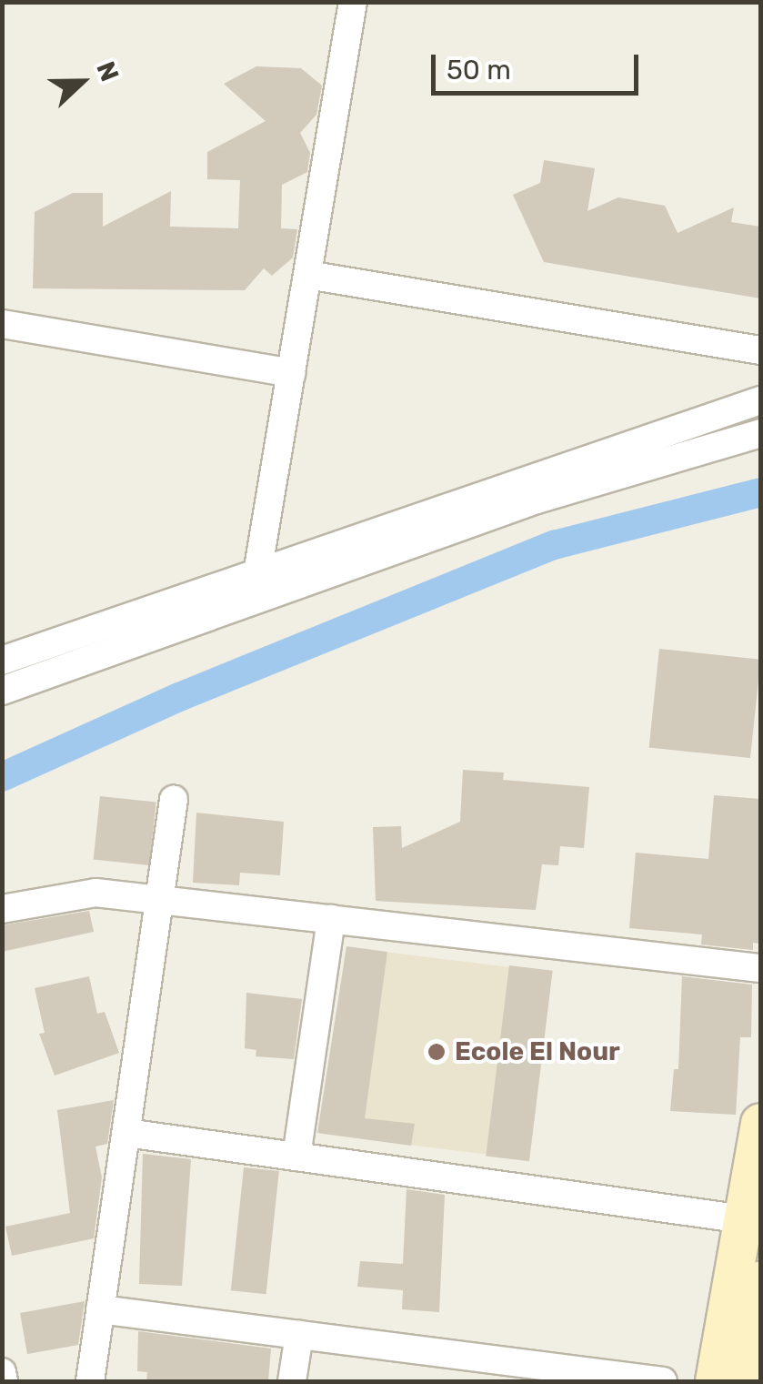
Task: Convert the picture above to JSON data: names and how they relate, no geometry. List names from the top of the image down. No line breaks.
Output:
{"places":["Ecole El Nour"],"scale_bar":"50 m","north":"right"}
